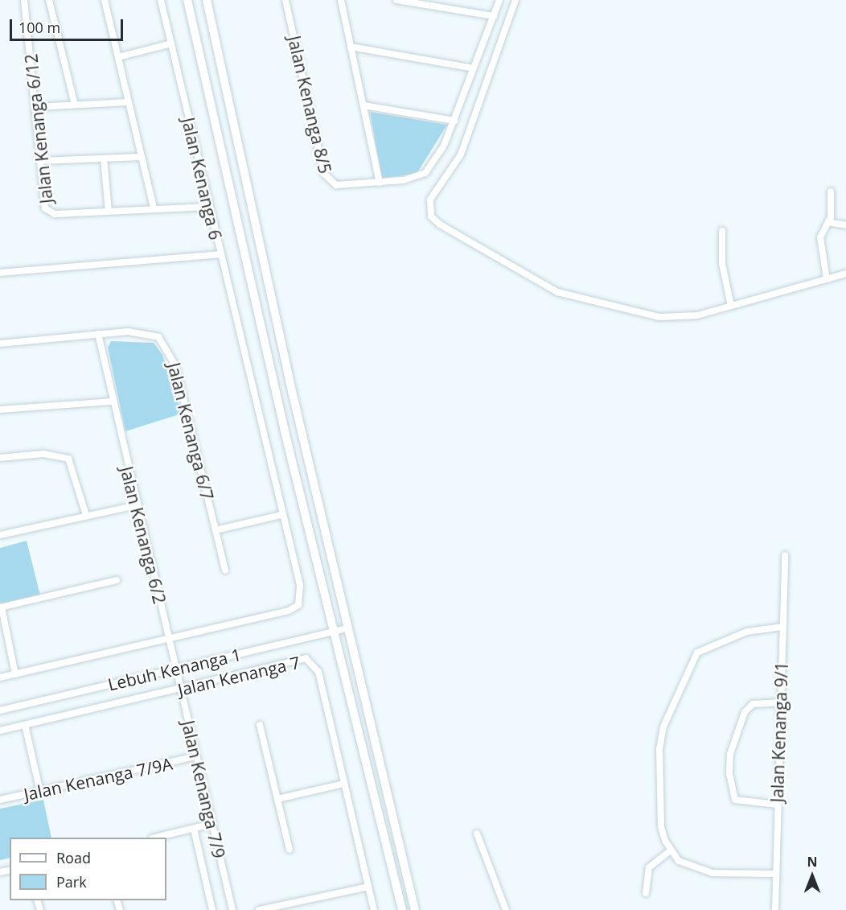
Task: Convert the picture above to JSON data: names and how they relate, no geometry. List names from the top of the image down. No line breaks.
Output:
{"streets":{"street":["Jalan Kenanga 8/5","Jalan Kenanga 6/12","Jalan Kenanga 6","Jalan Kenanga 6/7","Jalan Kenanga 6/2","Lebuh Kenanga 1","Jalan Kenanga 7","Jalan Kenanga 9/1","Jalan Kenanga 7/9A","Jalan Kenanga 7/9"]},"crossings":[["Jalan Kenanga 6/12","Jalan Kenanga 6"],["Jalan Kenanga 6/7","Jalan Kenanga 6/2"],["Jalan Kenanga 6/2","Lebuh Kenanga 1"],["Jalan Kenanga 6/2","Jalan Kenanga 7/9"],["Lebuh Kenanga 1","Jalan Kenanga 7/9"],["Jalan Kenanga 7","Jalan Kenanga 7/9"],["Jalan Kenanga 7/9A","Jalan Kenanga 7/9"]],"legend":["Road","Park"],"scale_bar":"100 m","north":"top"}
